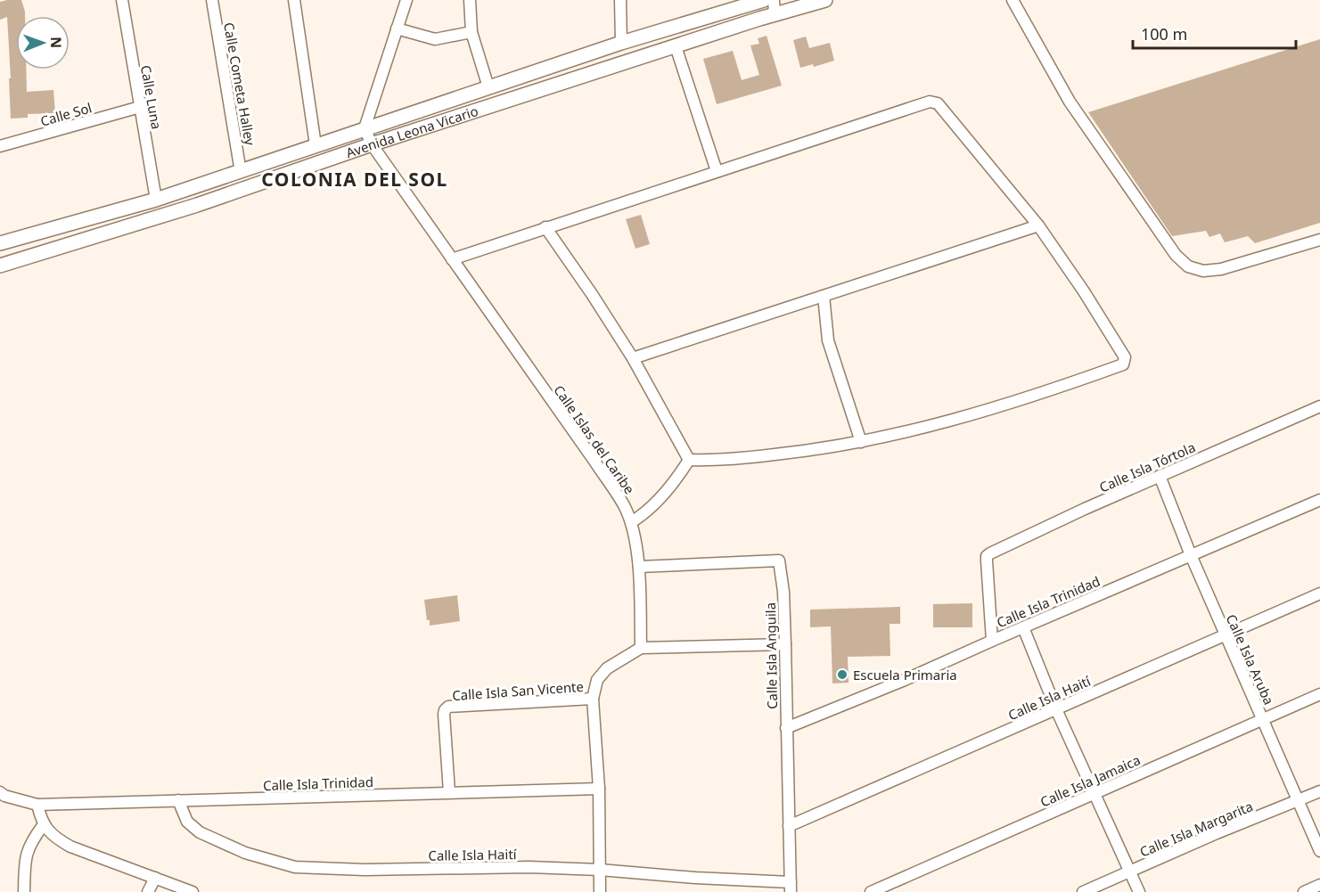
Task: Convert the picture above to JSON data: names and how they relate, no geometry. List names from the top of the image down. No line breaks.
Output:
{"streets":{"street":["Calle Cometa Halley","Calle Luna","Calle Sol","Avenida Leona Vicario","Calle Islas del Caribe","Calle Isla Tórtola","Calle Isla Trinidad","Calle Isla Anguila","Calle Isla Aruba","Calle Isla San Vicente","Calle Isla Haití","Calle Isla Jamaica","Calle Isla Margarita"]},"crossings":[["Calle Cometa Halley","Avenida Leona Vicario"],["Calle Luna","Calle Sol"],["Calle Luna","Avenida Leona Vicario"],["Avenida Leona Vicario","Calle Islas del Caribe"],["Calle Islas del Caribe","Calle Isla Anguila"],["Calle Isla Tórtola","Calle Isla Trinidad"],["Calle Isla Tórtola","Calle Isla Aruba"],["Calle Isla Trinidad","Calle Isla Anguila"],["Calle Isla Trinidad","Calle Isla Aruba"],["Calle Isla Trinidad","Calle Isla San Vicente"],["Calle Isla Trinidad","Calle Isla Haití"],["Calle Isla Anguila","Calle Isla Haití"],["Calle Isla Aruba","Calle Isla Haití"],["Calle Isla Aruba","Calle Isla Jamaica"],["Calle Isla Aruba","Calle Isla Margarita"]],"districts":["COLONIA DEL SOL"],"places":["Escuela Primaria"],"scale_bar":"100 m","north":"right"}
